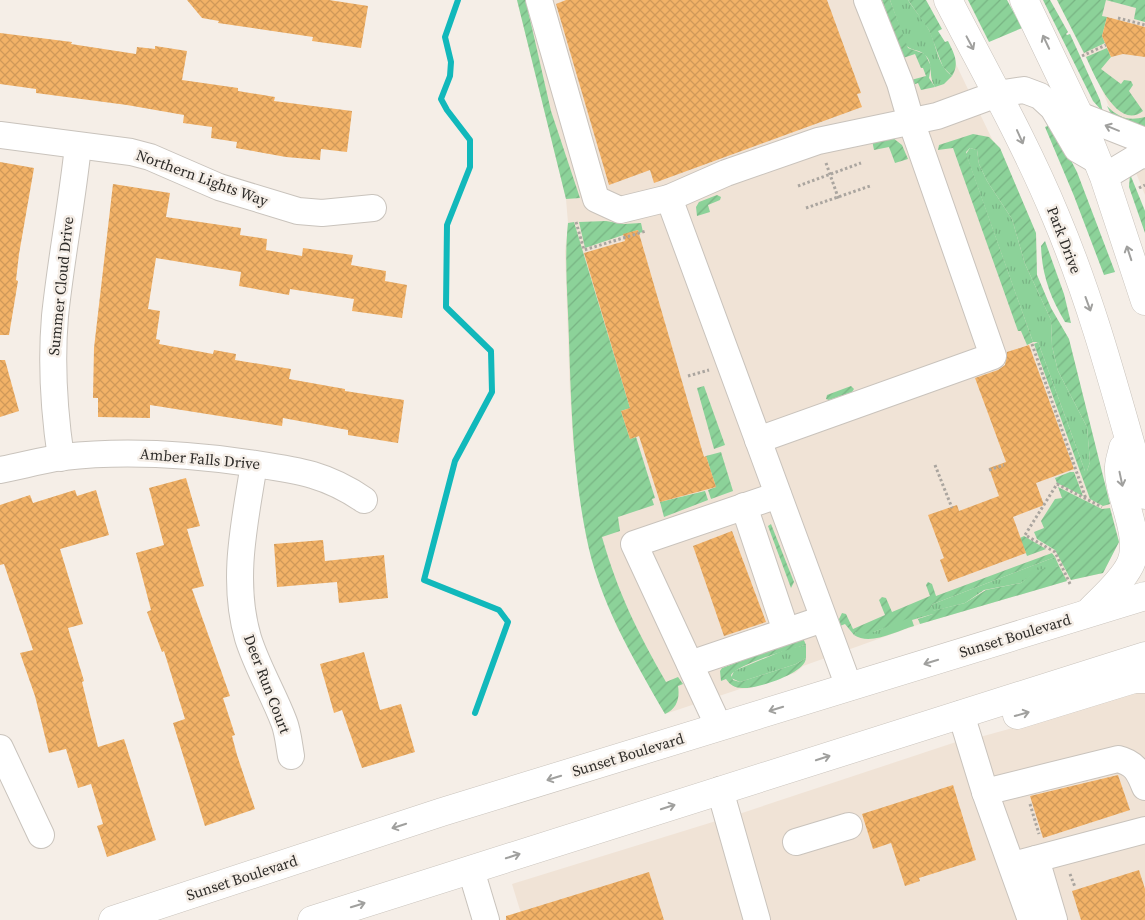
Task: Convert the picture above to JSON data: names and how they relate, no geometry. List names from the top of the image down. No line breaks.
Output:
{"streets":{"main road":["Park Drive","Sunset Boulevard"],"street":["Northern Lights Way","Summer Cloud Drive","Amber Falls Drive","Deer Run Court"]},"crossings":[["Northern Lights Way","Summer Cloud Drive"],["Summer Cloud Drive","Amber Falls Drive"],["Amber Falls Drive","Deer Run Court"]]}
